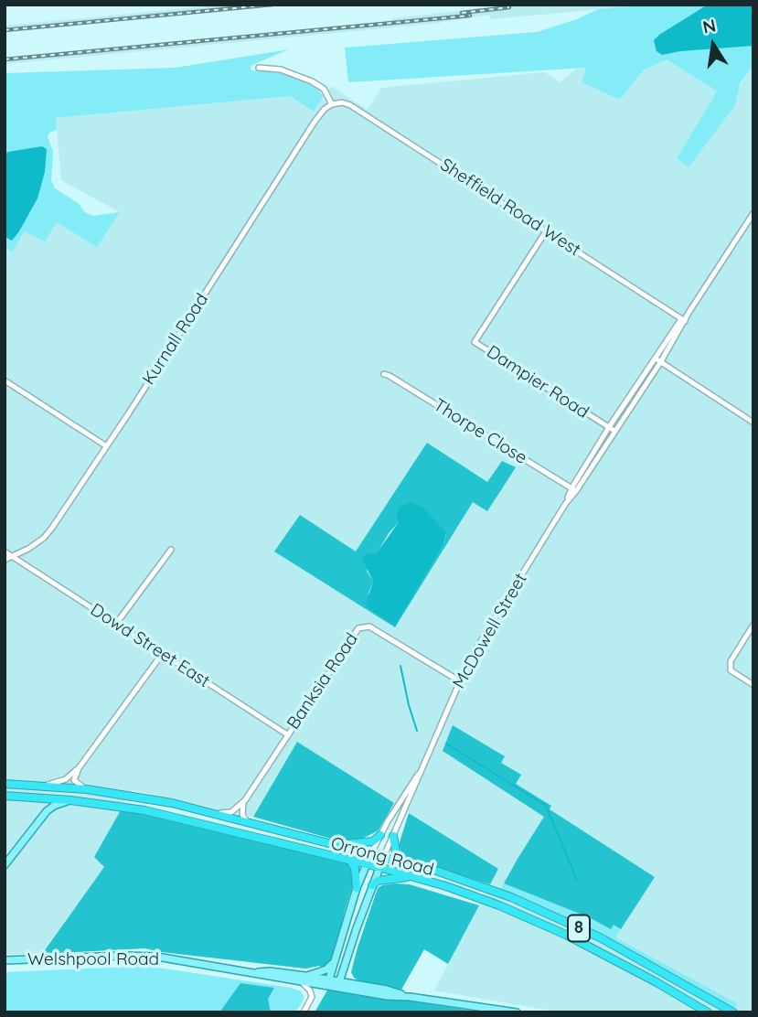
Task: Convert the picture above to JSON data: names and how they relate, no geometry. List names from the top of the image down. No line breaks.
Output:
{"streets":{"highway":["Orrong Road","8"],"main road":["McDowell Street","Welshpool Road"],"street":["Sheffield Road West","Kurnall Road","Dampier Road","Thorpe Close","Dowd Street East","Banksia Road"]},"crossings":[["Sheffield Road West","Kurnall Road"],["Sheffield Road West","Dampier Road"],["Sheffield Road West","McDowell Street"],["Kurnall Road","Dowd Street East"],["Dampier Road","McDowell Street"],["Thorpe Close","McDowell Street"],["McDowell Street","Banksia Road"],["McDowell Street","Orrong Road"],["McDowell Street","Welshpool Road"],["Dowd Street East","Banksia Road"]],"north":"top"}
